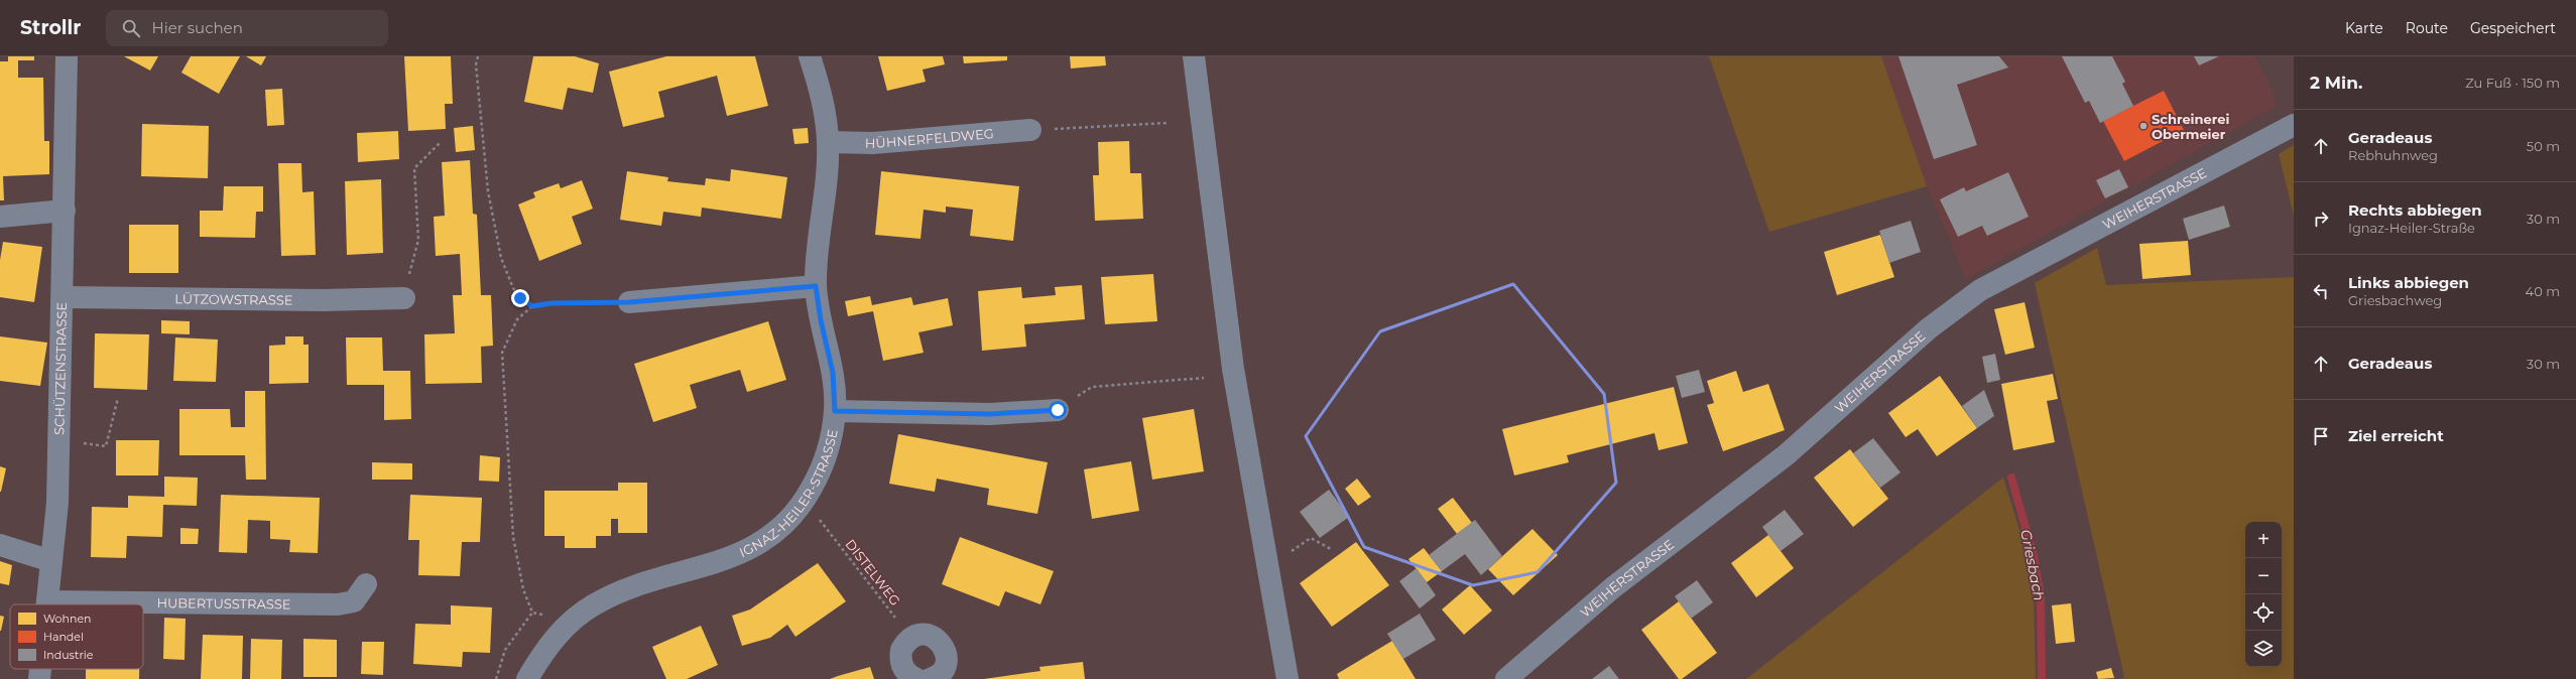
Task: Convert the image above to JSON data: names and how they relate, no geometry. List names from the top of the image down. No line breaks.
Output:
{"streets":{"street":["HÜHNERFELDWEG","WEIHERSTRASSE","LÜTZOWSTRASSE","SCHÜTZENSTRASSE","IGNAZ-HEILER-STRASSE","HUBERTUSSTRASSE"],"path":["DISTELWEG"]},"crossings":[["HÜHNERFELDWEG","IGNAZ-HEILER-STRASSE"],["LÜTZOWSTRASSE","SCHÜTZENSTRASSE"],["SCHÜTZENSTRASSE","HUBERTUSSTRASSE"]],"water":["Griesbach"],"places":["Schreinerei Obermeier"],"legend":["Wohnen","Handel","Industrie"],"page":{"header":"Strollr","search":"Hier suchen","nav":["Karte","Route","Gespeichert"],"heading":["2 Min.","Zu Fuß · 150 m"],"list":[["Geradeaus","Rebhuhnweg","50 m"],["Rechts abbiegen","Ignaz-Heiler-Straße","30 m"],["Links abbiegen","Griesbachweg","40 m"],["Geradeaus","30 m"],"Ziel erreicht"],"map_buttons":["+","−"]}}
